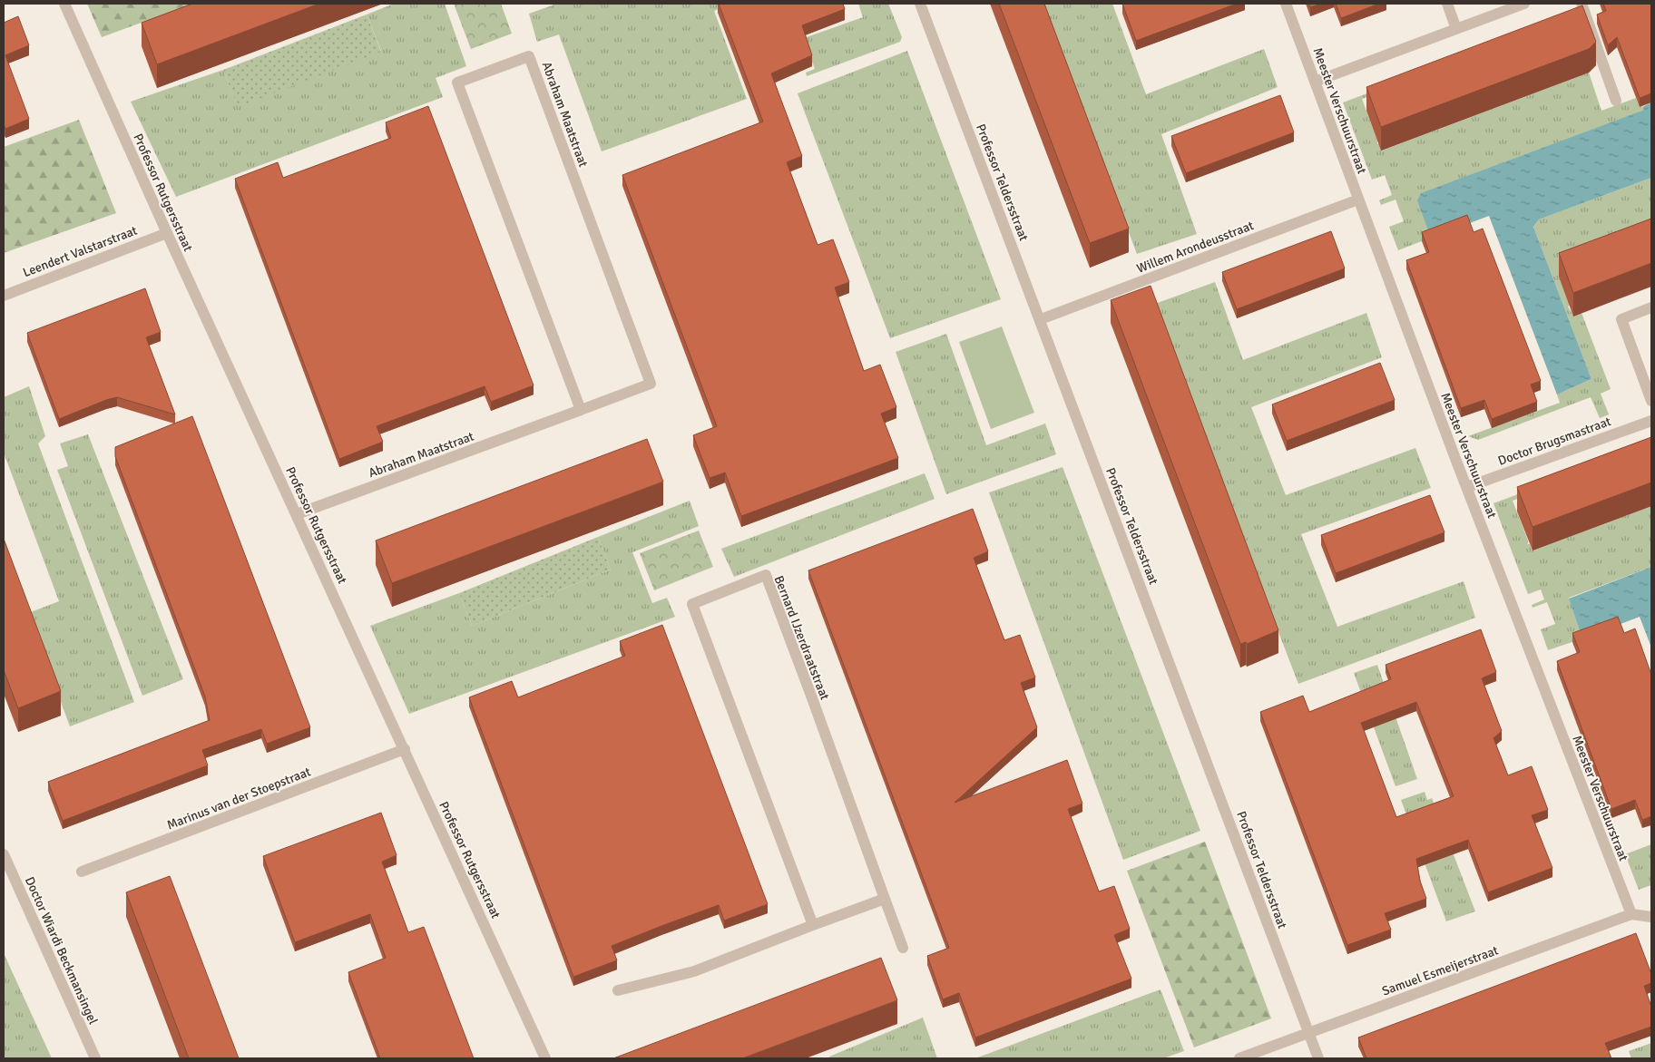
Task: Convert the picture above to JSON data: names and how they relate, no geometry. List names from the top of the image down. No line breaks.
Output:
{"streets":{"street":["Meester Verschuurstraat","Abraham Maatstraat","Professor Teldersstraat","Professor Rutgersstraat","Willem Arondeusstraat","Leendert Valstarstraat","Doctor Brugsmastraat","Bernard IJzerdraatstraat","Marinus van der Stoepstraat","Doctor Wiardi Beckmansingel","Samuel Esmeijerstraat"]},"crossings":[["Meester Verschuurstraat","Willem Arondeusstraat"],["Meester Verschuurstraat","Doctor Brugsmastraat"],["Meester Verschuurstraat","Samuel Esmeijerstraat"],["Abraham Maatstraat","Professor Rutgersstraat"],["Professor Teldersstraat","Willem Arondeusstraat"],["Professor Teldersstraat","Samuel Esmeijerstraat"],["Professor Rutgersstraat","Leendert Valstarstraat"],["Professor Rutgersstraat","Marinus van der Stoepstraat"]]}
